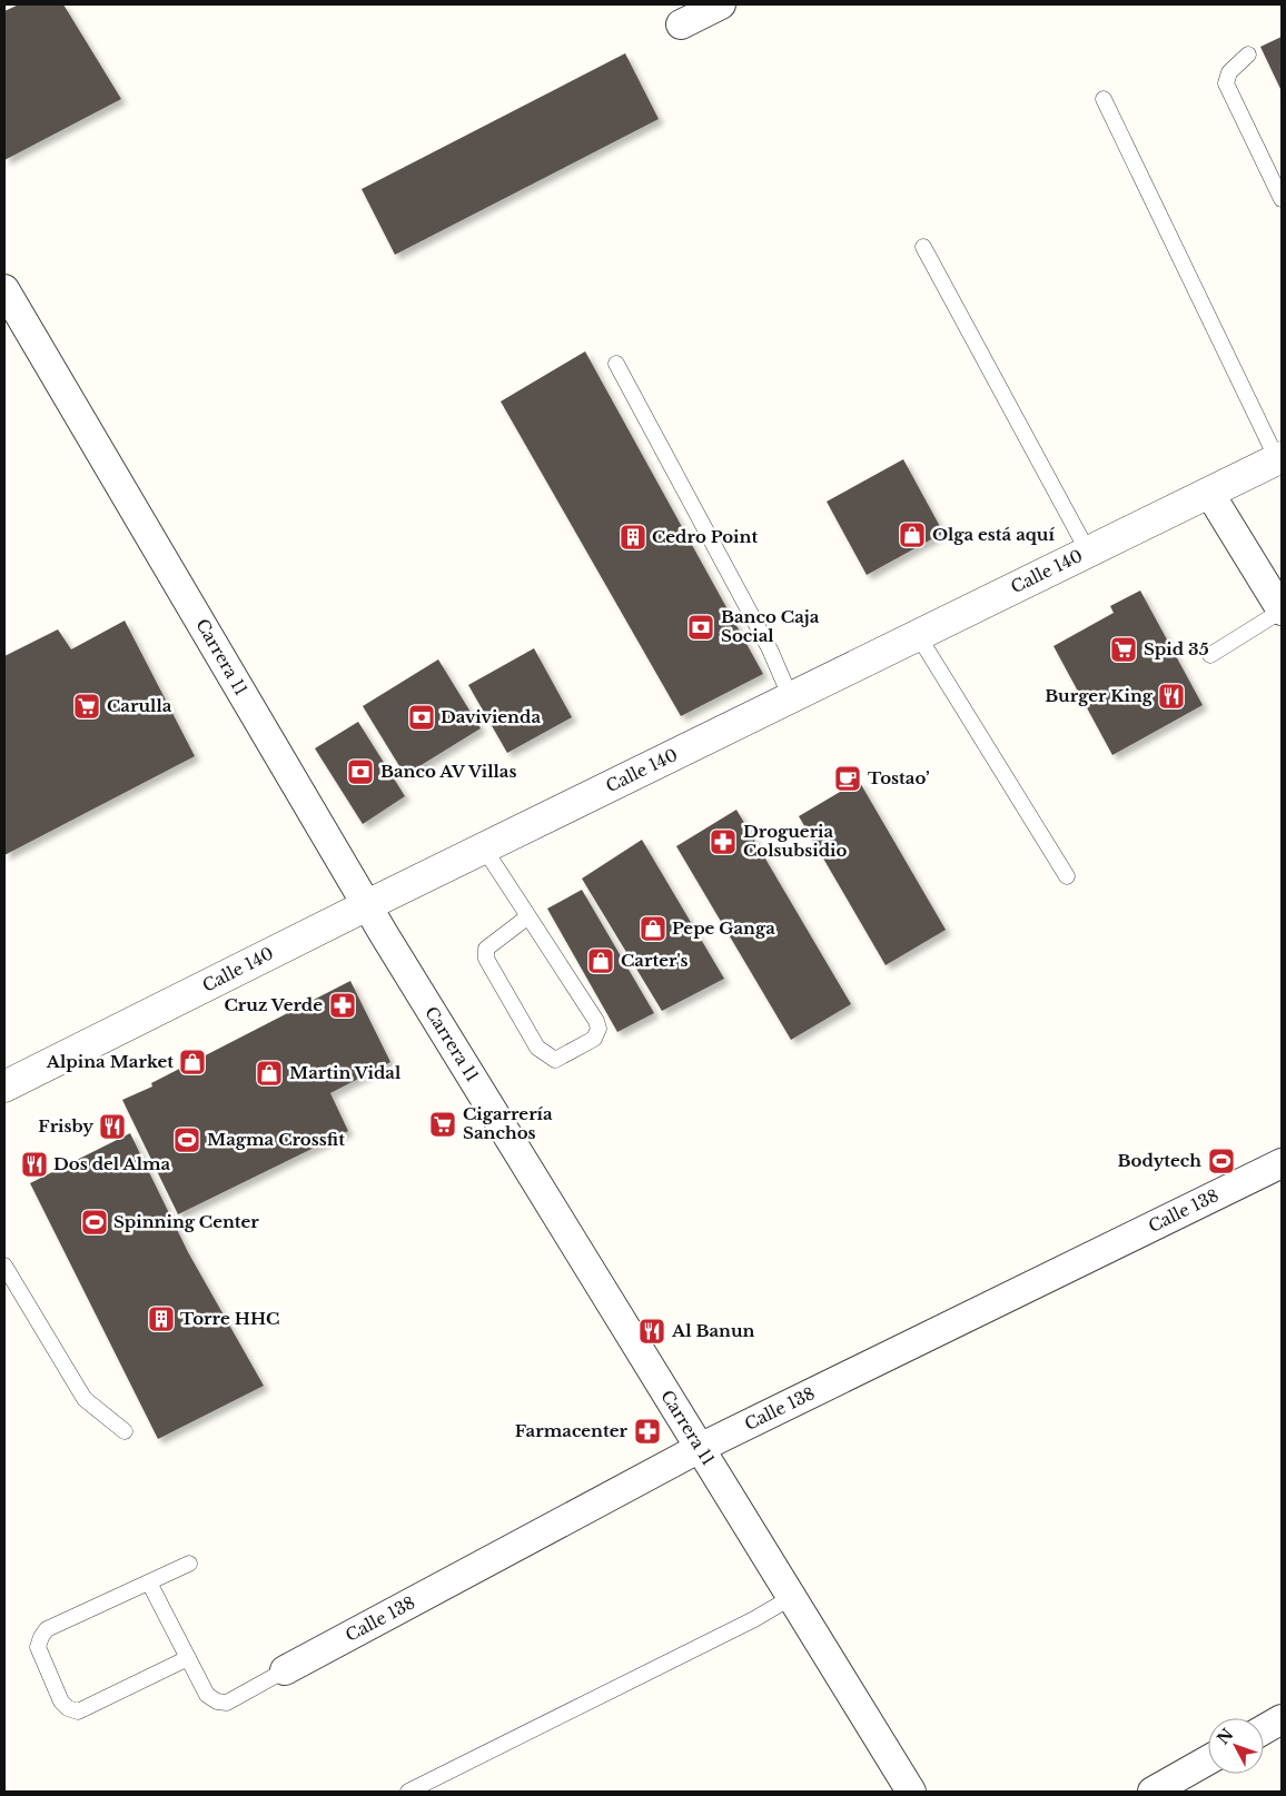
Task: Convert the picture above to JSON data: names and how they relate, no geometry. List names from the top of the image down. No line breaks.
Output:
{"streets":{"street":["Calle 140","Carrera 11","Calle 138"]},"crossings":[["Calle 140","Carrera 11"],["Carrera 11","Calle 138"]],"places":{"shop":["Olga está aquí","Pepe Ganga","Carter's","Alpina Market","Martin Vidal"],"building":["Cedro Point","Torre HHC"],"bank":["Banco Caja Social","Davivienda","Banco AV Villas"],"supermarket":["Spid 35","Carulla","Cigarrería Sanchos"],"restaurant":["Burger King","Frisby","Dos del Alma","Al Banun"],"cafe":["Tostao’"],"pharmacy":["Drogueria Colsubsidio","Cruz Verde","Farmacenter"],"sports":["Magma Crossfit","Bodytech","Spinning Center"]},"north":"top left"}
